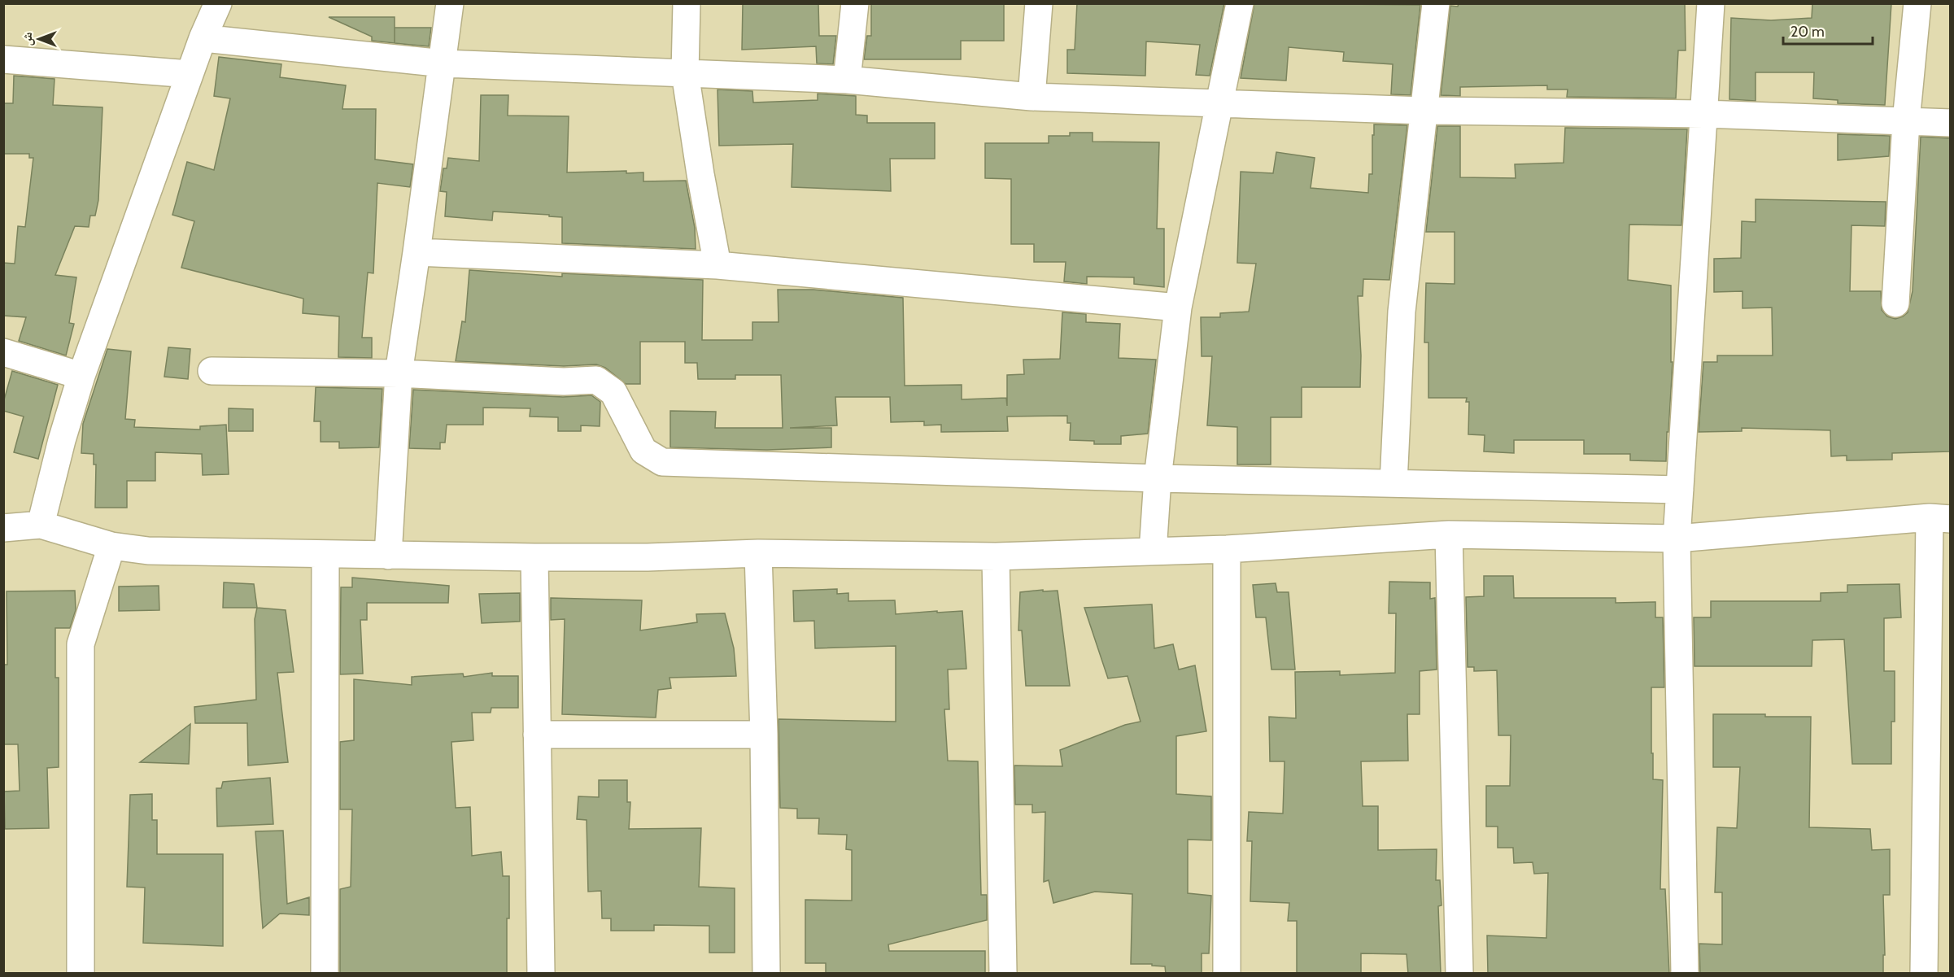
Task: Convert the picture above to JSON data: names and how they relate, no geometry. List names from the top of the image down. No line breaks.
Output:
{"scale_bar":"20 m","north":"left"}
